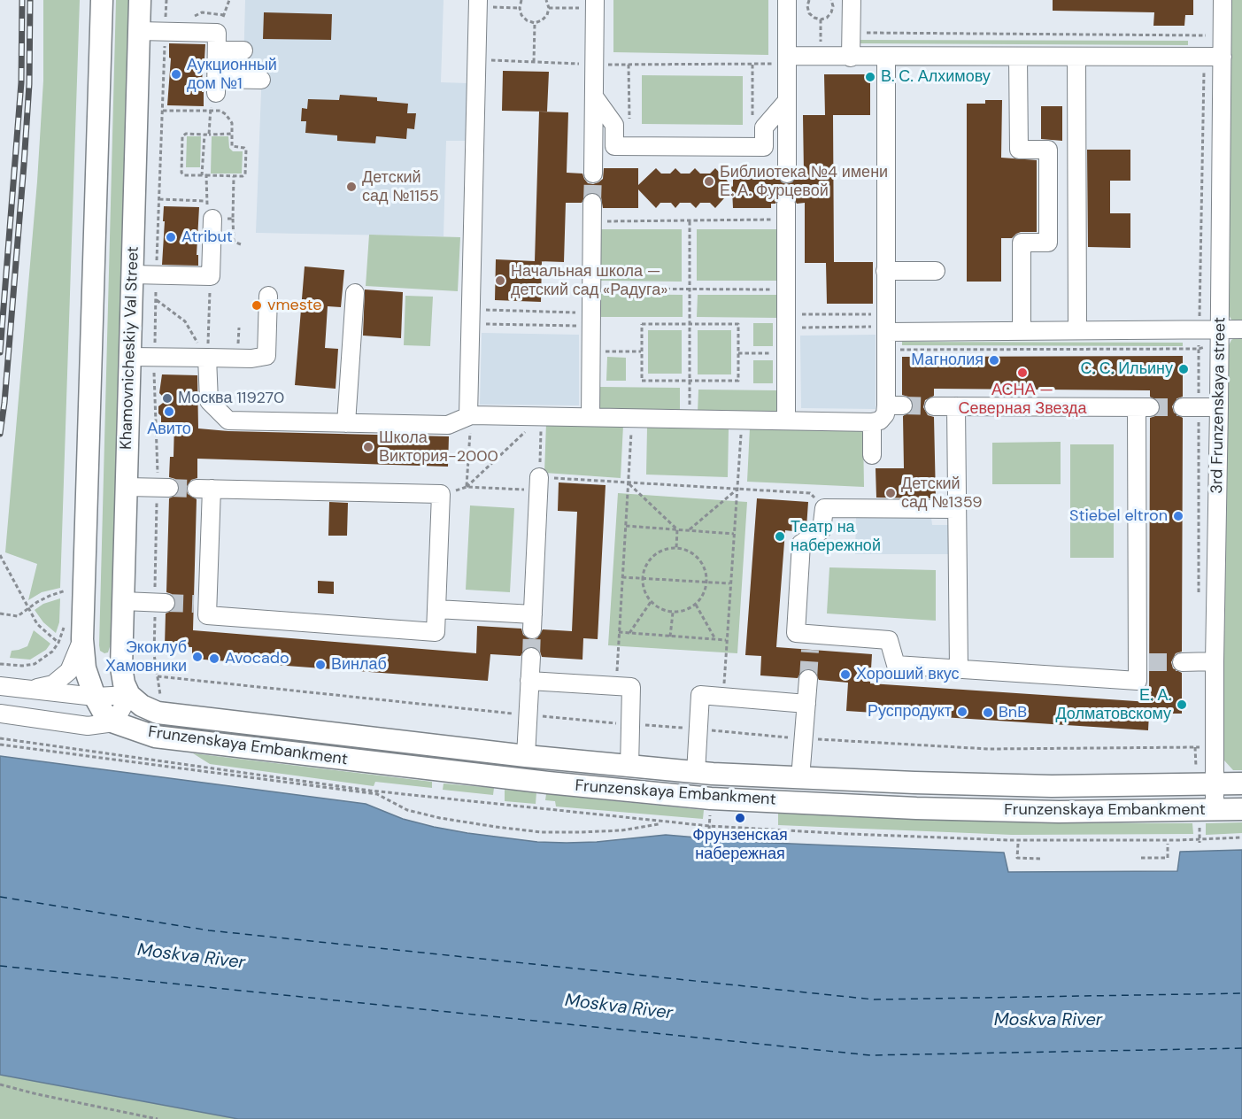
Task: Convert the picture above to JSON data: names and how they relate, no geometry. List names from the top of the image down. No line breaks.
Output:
{"streets":{"main road":["Khamovnicheskiy Val Street","Frunzenskaya Embankment"],"street":["3rd Frunzenskaya street"]},"crossings":[["Khamovnicheskiy Val Street","Frunzenskaya Embankment"],["3rd Frunzenskaya street","Frunzenskaya Embankment"]],"water":["Moskva River"],"places":["Аукционный дом №1","В. С. Алхимову","Библиотека №4 имени Е. А. Фурцевой","Детский сад №1155","Atribut","Начальная школа — детский сад «Радуга»","vmeste","Магнолия","С. С. Ильину","АСНА — Северная Звезда","Москва 119270","Авито","Школа Виктория-2000","Детский сад №1359","Stiebel eltron","Театр на набережной","Экоклуб Хамовники","Avocado","Винлаб","Хороший вкус","Е. А. Долматовскому","Руспродукт","BnB","Фрунзенская набережная"]}
